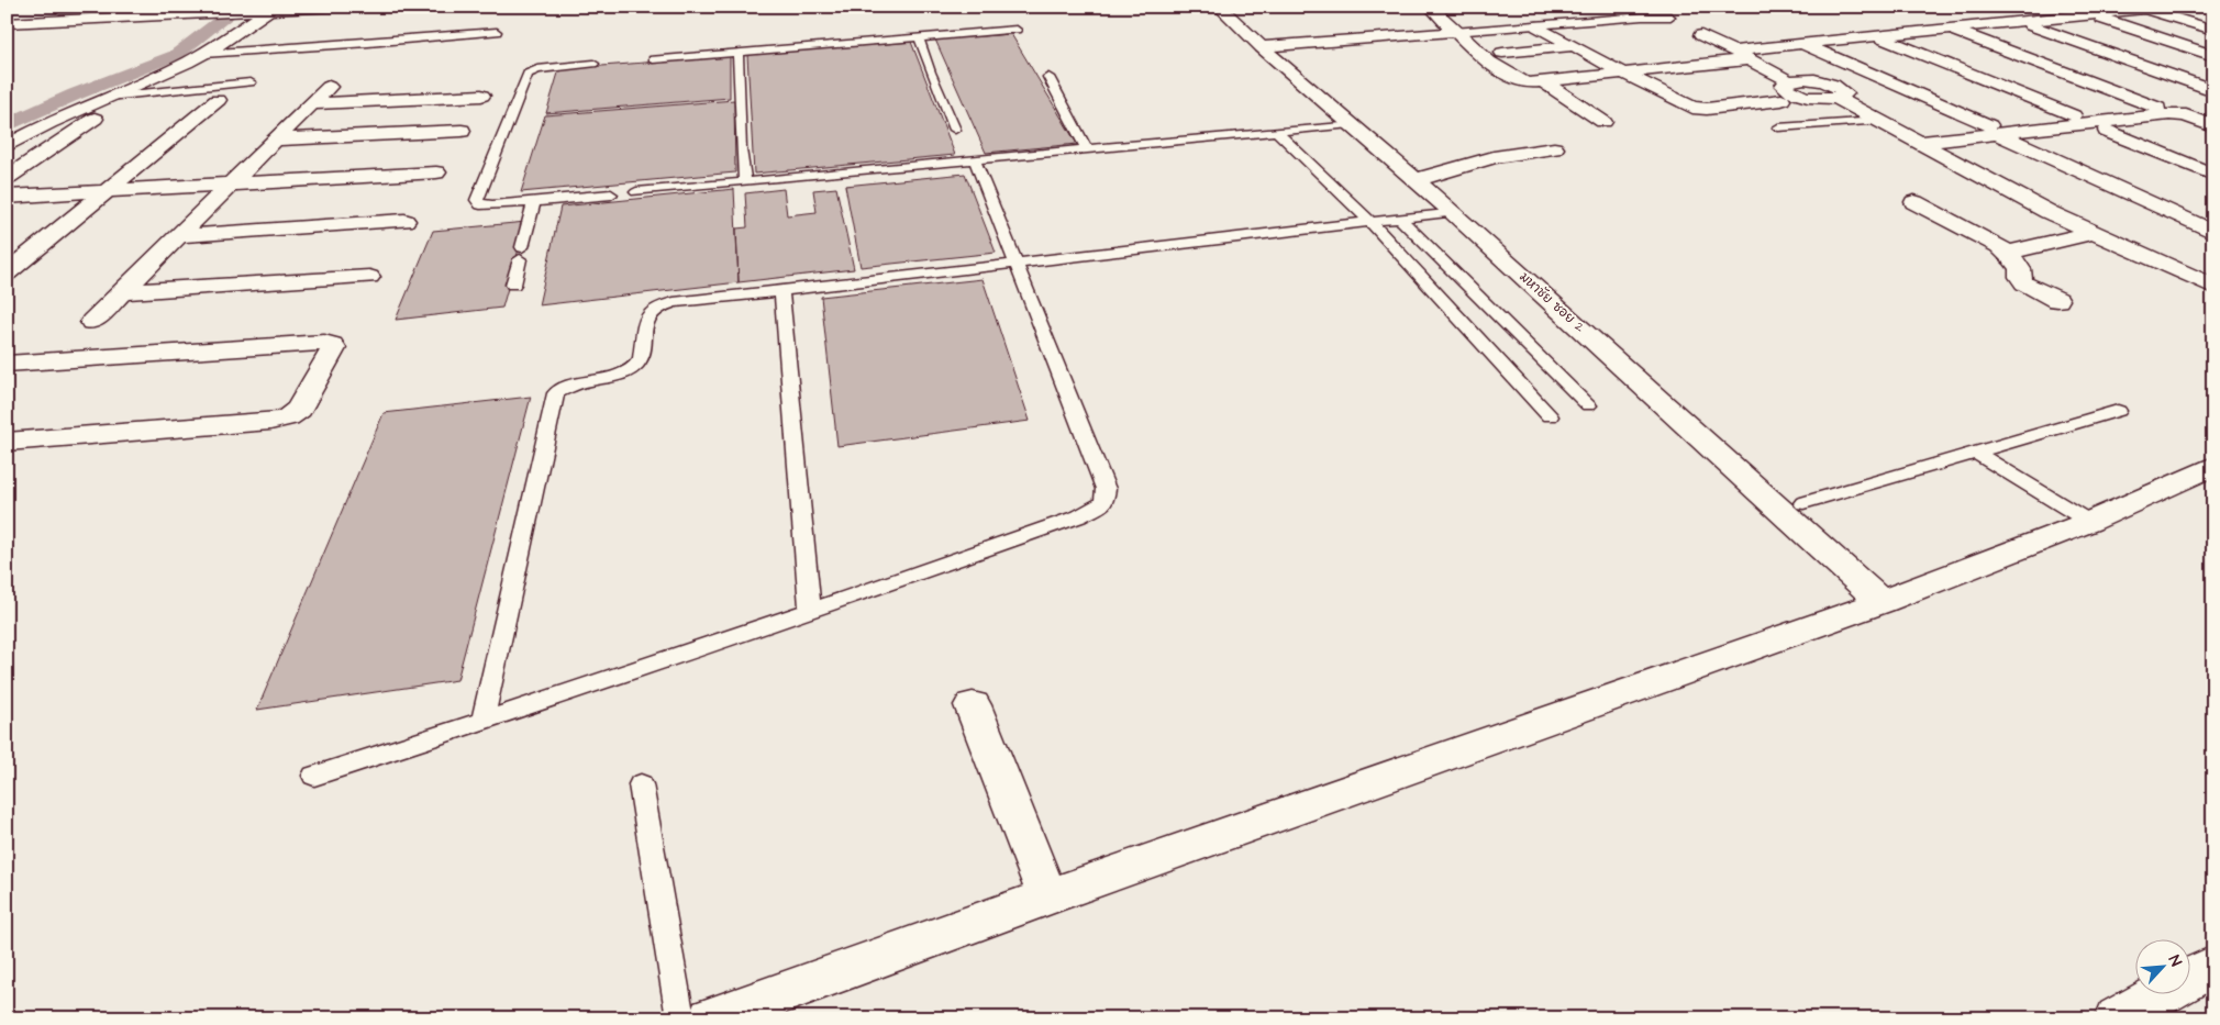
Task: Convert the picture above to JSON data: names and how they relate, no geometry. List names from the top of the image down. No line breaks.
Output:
{"streets":{"street":["มหาชัย ซอย 2"]},"north":"top right"}
